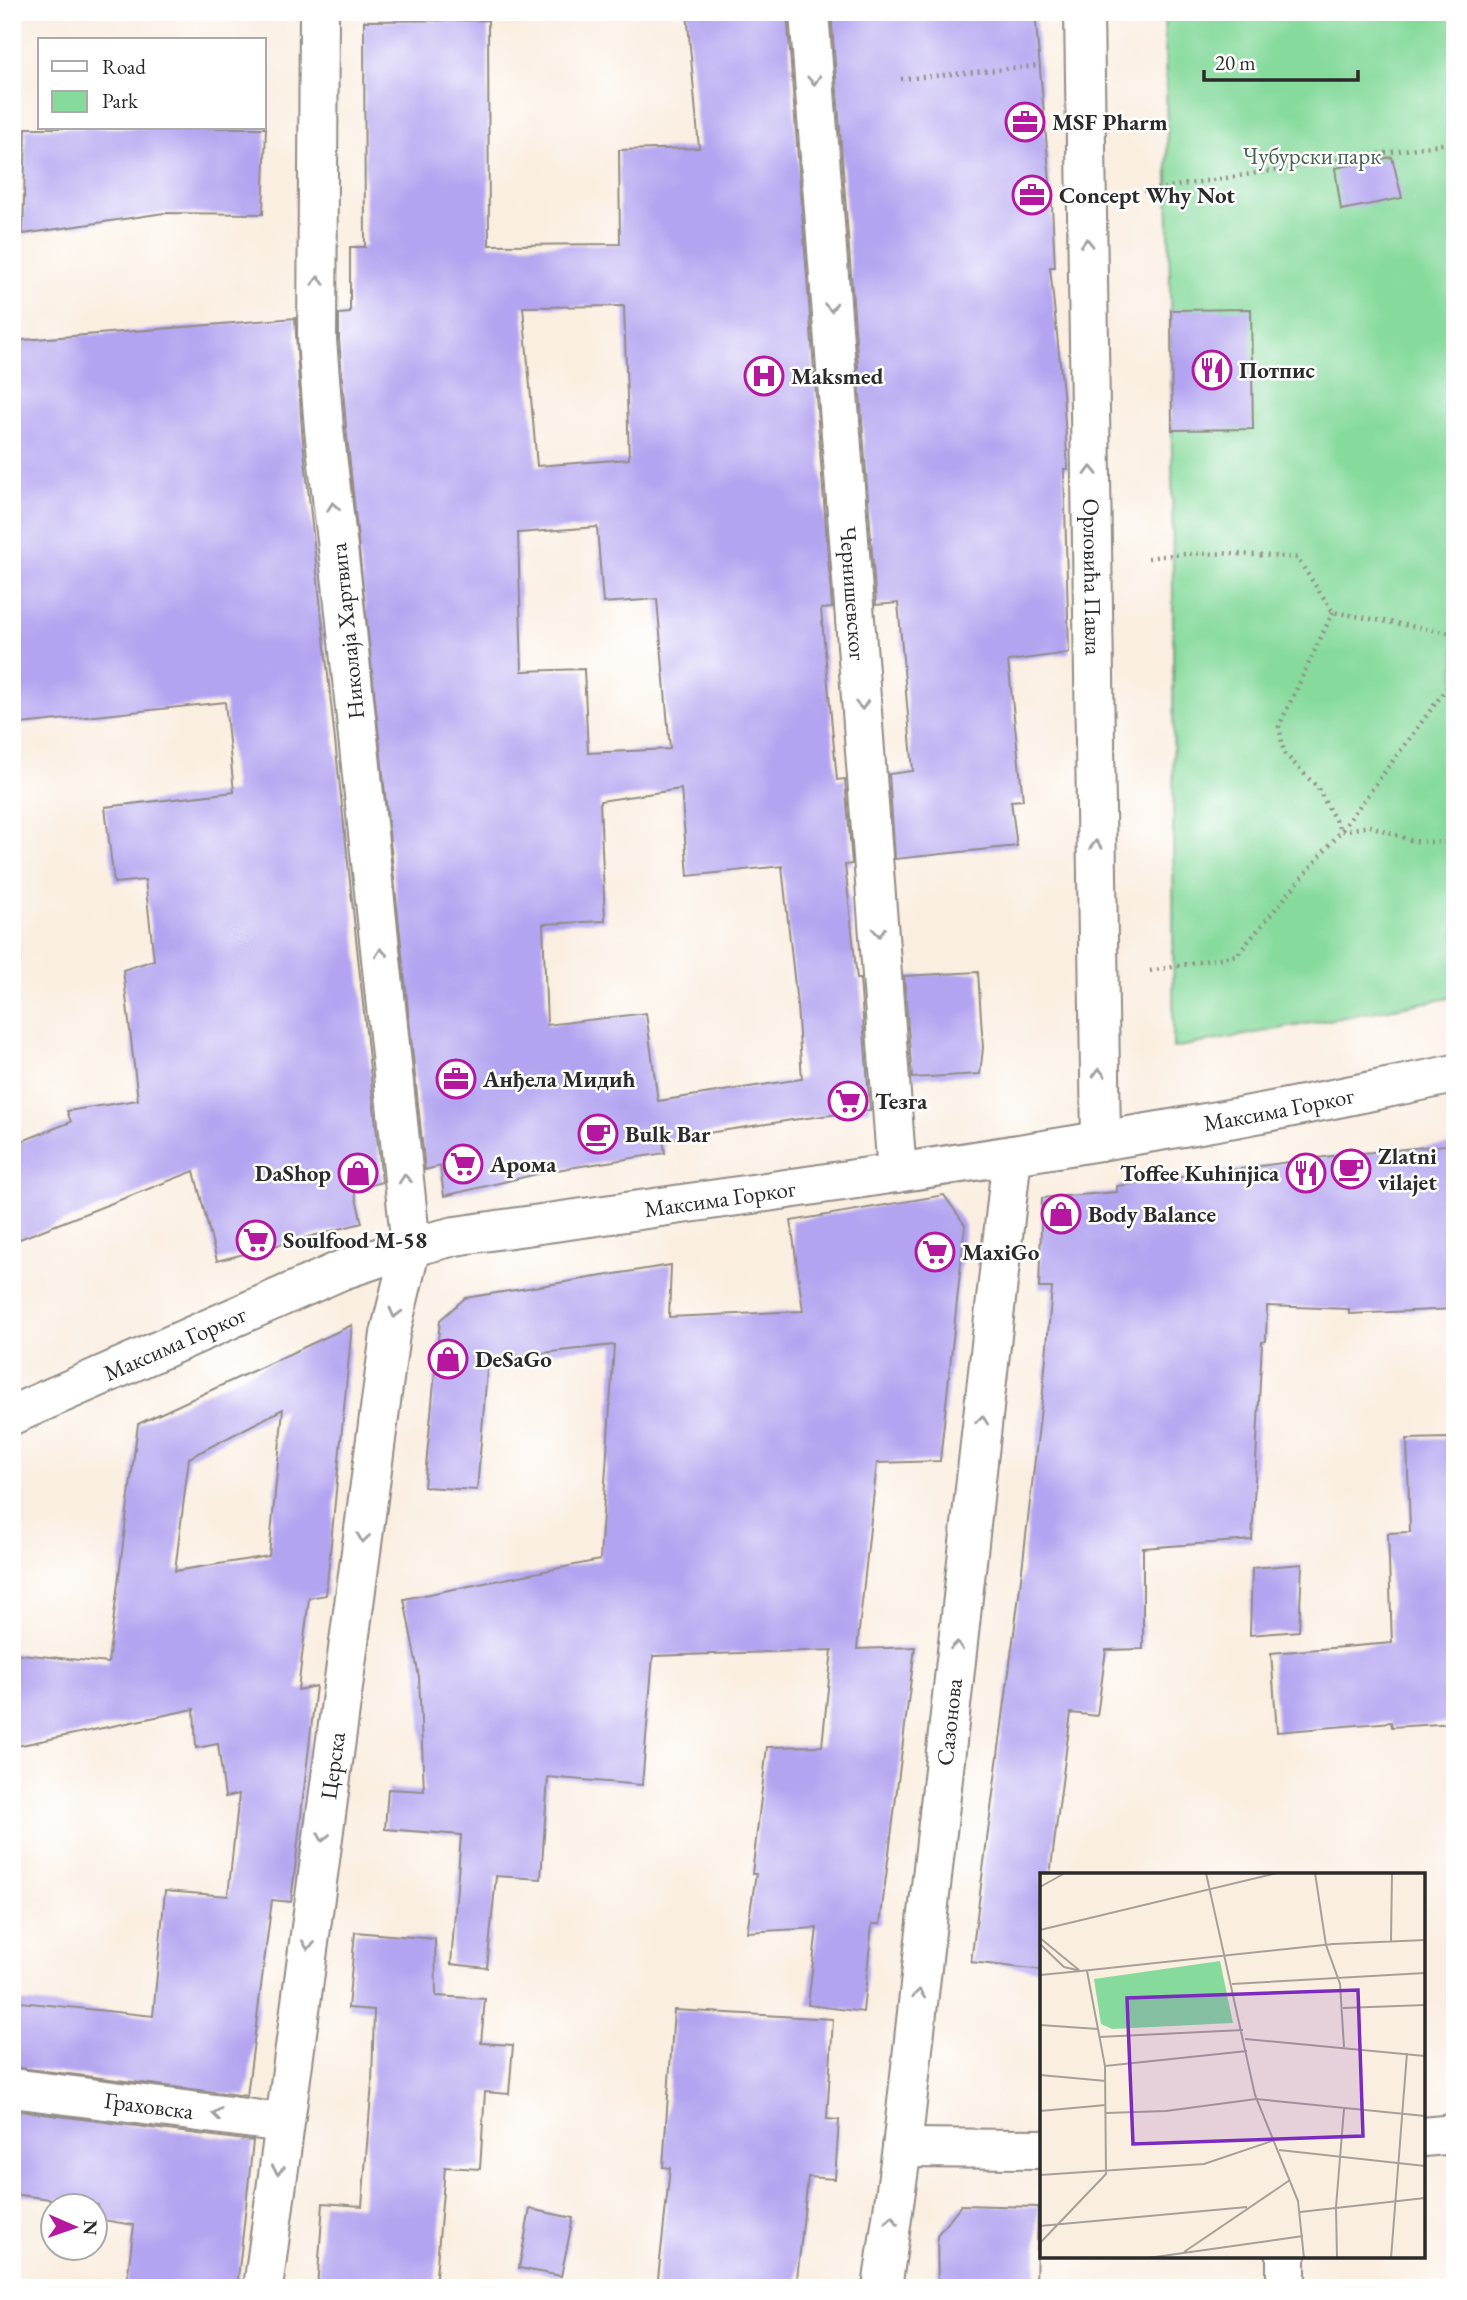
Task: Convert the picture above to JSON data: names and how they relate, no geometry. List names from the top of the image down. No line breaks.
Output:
{"streets":{"street":["Орловића Павла","Чернишевског","Николаја Хартвига","Максима Горког","Сазонова","Церска","Граховска"]},"crossings":[["Орловића Павла","Максима Горког"],["Чернишевског","Максима Горког"],["Николаја Хартвига","Максима Горког"],["Николаја Хартвига","Церска"],["Максима Горког","Сазонова"],["Максима Горког","Церска"],["Церска","Граховска"]],"one_way":["Орловића Павла","Чернишевског","Николаја Хартвига","Сазонова","Церска","Граховска"],"parks":["Чубурски парк"],"places":{"office":["MSF Pharm","Concept Why Not","Анђела Мидић"],"restaurant":["Потпис","Toffee Kuhinjica"],"hospital":["Maksmed"],"supermarket":["Тезга","Арома","Soulfood M-58","MaxiGo"],"cafe":["Bulk Bar","Zlatni vilajet"],"shop":["DaShop","Body Balance","DeSaGo"]},"legend":["Road","Park"],"scale_bar":"20 m","north":"right"}
